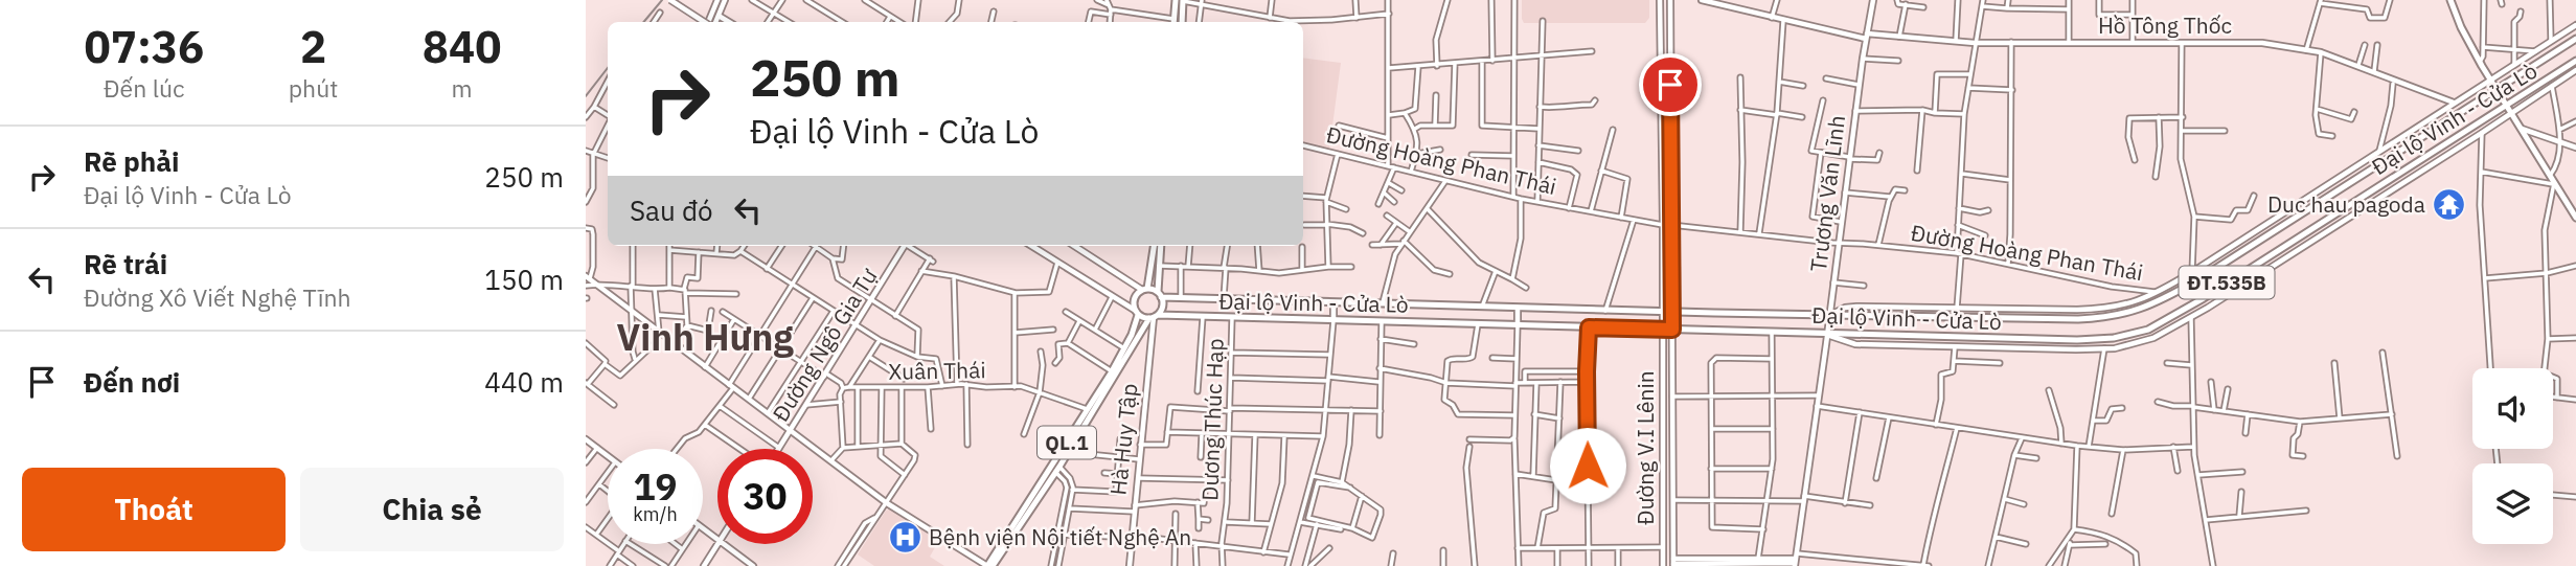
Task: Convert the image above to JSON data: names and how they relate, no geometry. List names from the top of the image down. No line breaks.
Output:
{"streets":{"main road":["Hồ Tông Thốc","Đại lộ Vinh - Cửa Lò","Trương Văn Lĩnh","ĐT.535B","Đường Ngô Gia Tự","Hà Huy Tập","QL.1","Đường V.I Lênin"],"street":["Đường Hoàng Phan Thái","Xuân Thái","Dương Thúc Hạp"]},"crossings":[["Hồ Tông Thốc","Trương Văn Lĩnh"],["Đại lộ Vinh - Cửa Lò","Trương Văn Lĩnh"],["Đại lộ Vinh - Cửa Lò","Dương Thúc Hạp"],["Đại lộ Vinh - Cửa Lò","Hà Huy Tập"],["Đại lộ Vinh - Cửa Lò","QL.1"],["Đại lộ Vinh - Cửa Lò","Đường V.I Lênin"],["Đường Hoàng Phan Thái","Trương Văn Lĩnh"],["Đường Hoàng Phan Thái","Đường V.I Lênin"],["Xuân Thái","QL.1"],["Hà Huy Tập","QL.1"]],"districts":["Vinh Hưng"],"places":{"temple":["Duc hau pagoda"],"hospital":["Bệnh viện Nội tiết Nghệ An"]},"page":{"eta":["07:36","Đến lúc","2","phút","840","m"],"turn":["250 m","Đại lộ Vinh - Cửa Lò"],"list":[{"name":"Rẽ phải","note":"Đại lộ Vinh - Cửa Lò","value":"250 m"},{"name":"Rẽ trái","note":"Đường Xô Viết Nghệ Tĩnh","value":"150 m"},{"name":"Đến nơi","value":"440 m"}],"then":"Sau đó","speed":"19 km/h","limit":"30","buttons":["Thoát","Chia sẻ"]}}
